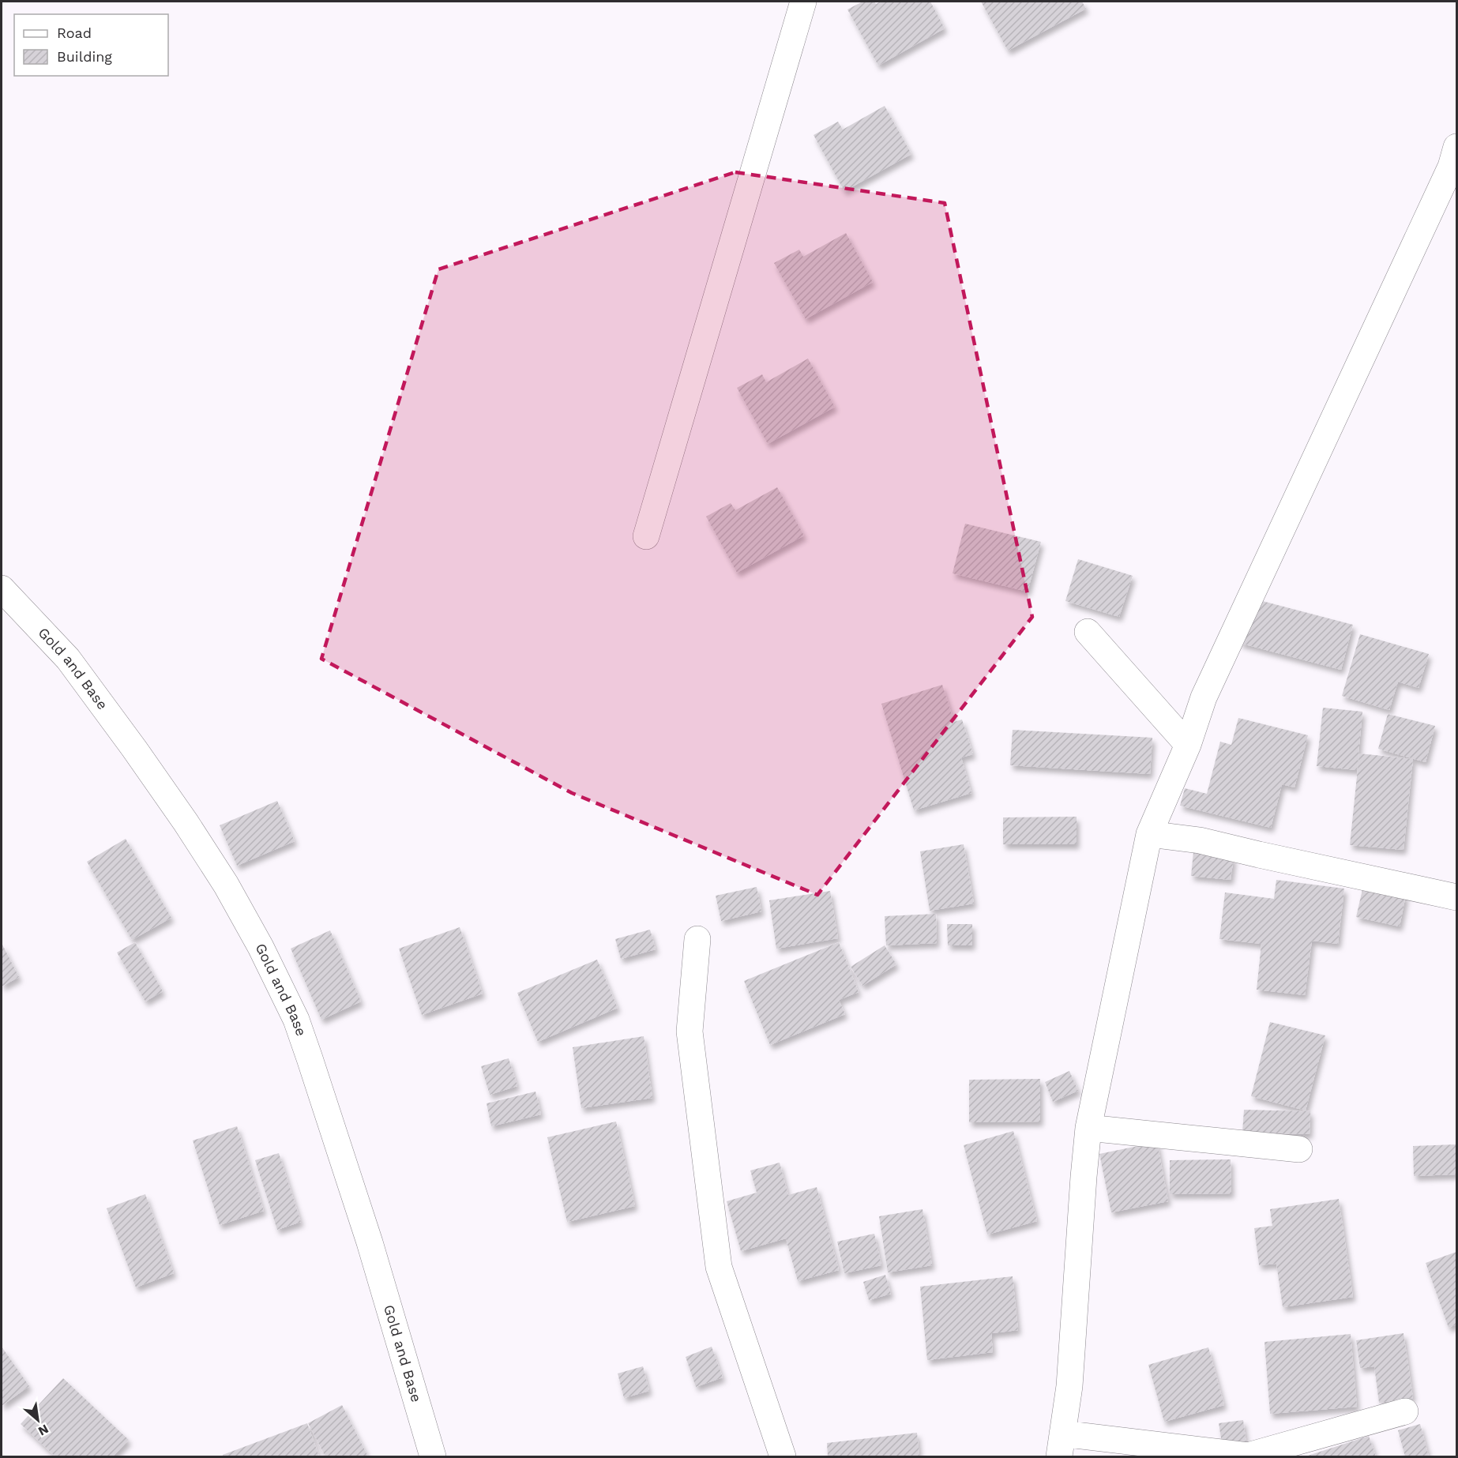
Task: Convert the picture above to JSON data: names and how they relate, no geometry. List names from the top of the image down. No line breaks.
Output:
{"streets":{"street":["Gold and Base"]},"legend":["Road","Building"],"north":"bottom right"}
